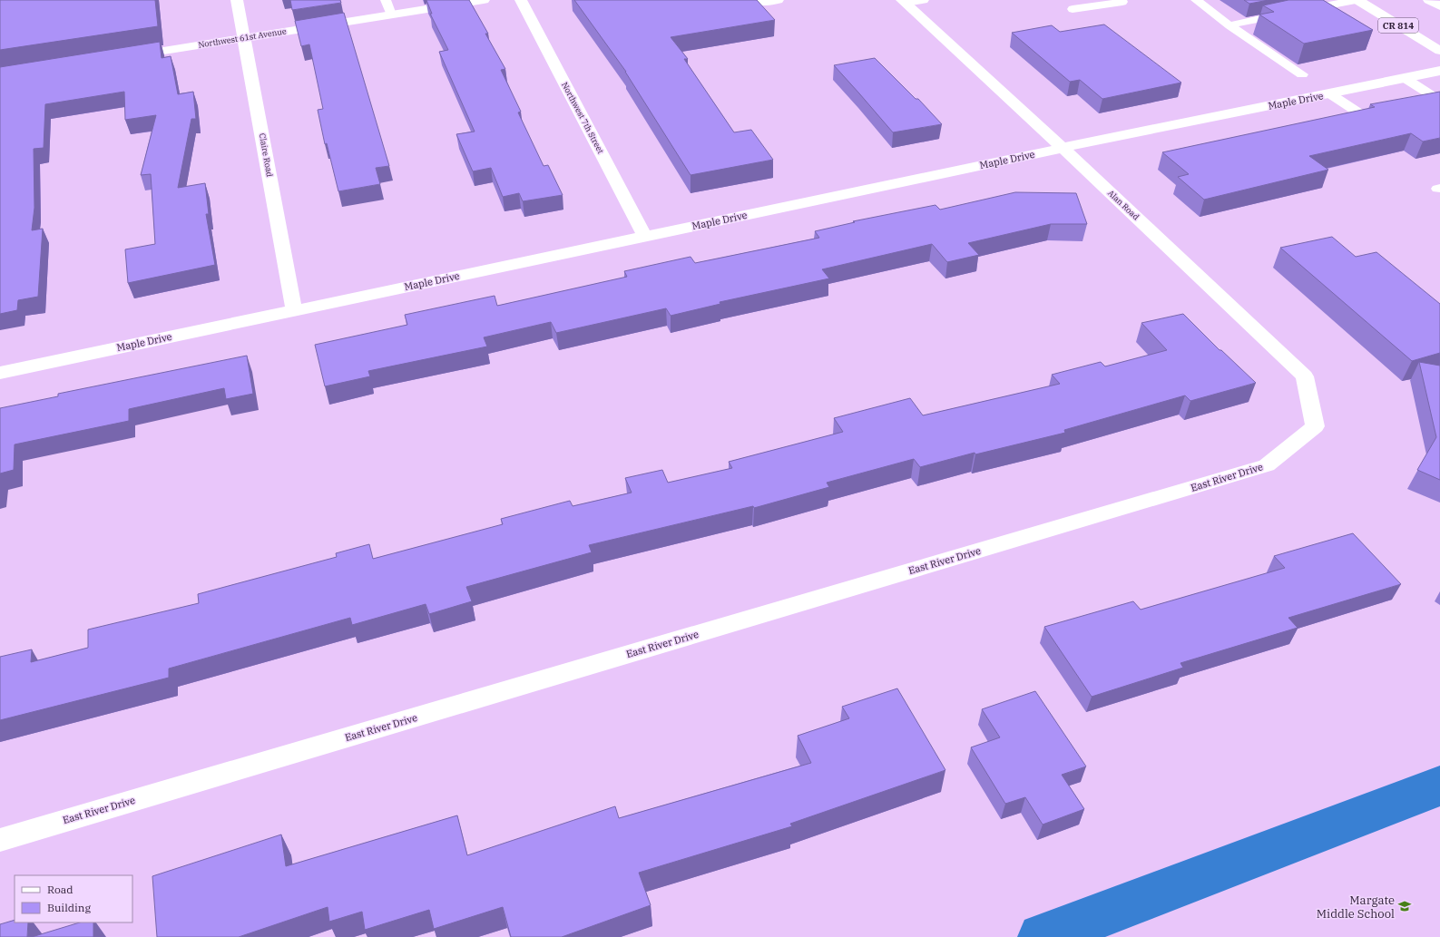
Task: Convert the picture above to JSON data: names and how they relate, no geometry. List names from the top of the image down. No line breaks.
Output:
{"streets":{"street":["CR 814","Northwest 61st Avenue","Maple Drive","Northwest 7th Street","Claire Road","Alan Road","East River Drive"]},"crossings":[["Northwest 61st Avenue","Claire Road"],["Maple Drive","Northwest 7th Street"],["Maple Drive","Claire Road"],["Maple Drive","Alan Road"],["Alan Road","East River Drive"]],"places":{"school or university":["Margate Middle School"]},"legend":["Road","Building"]}
